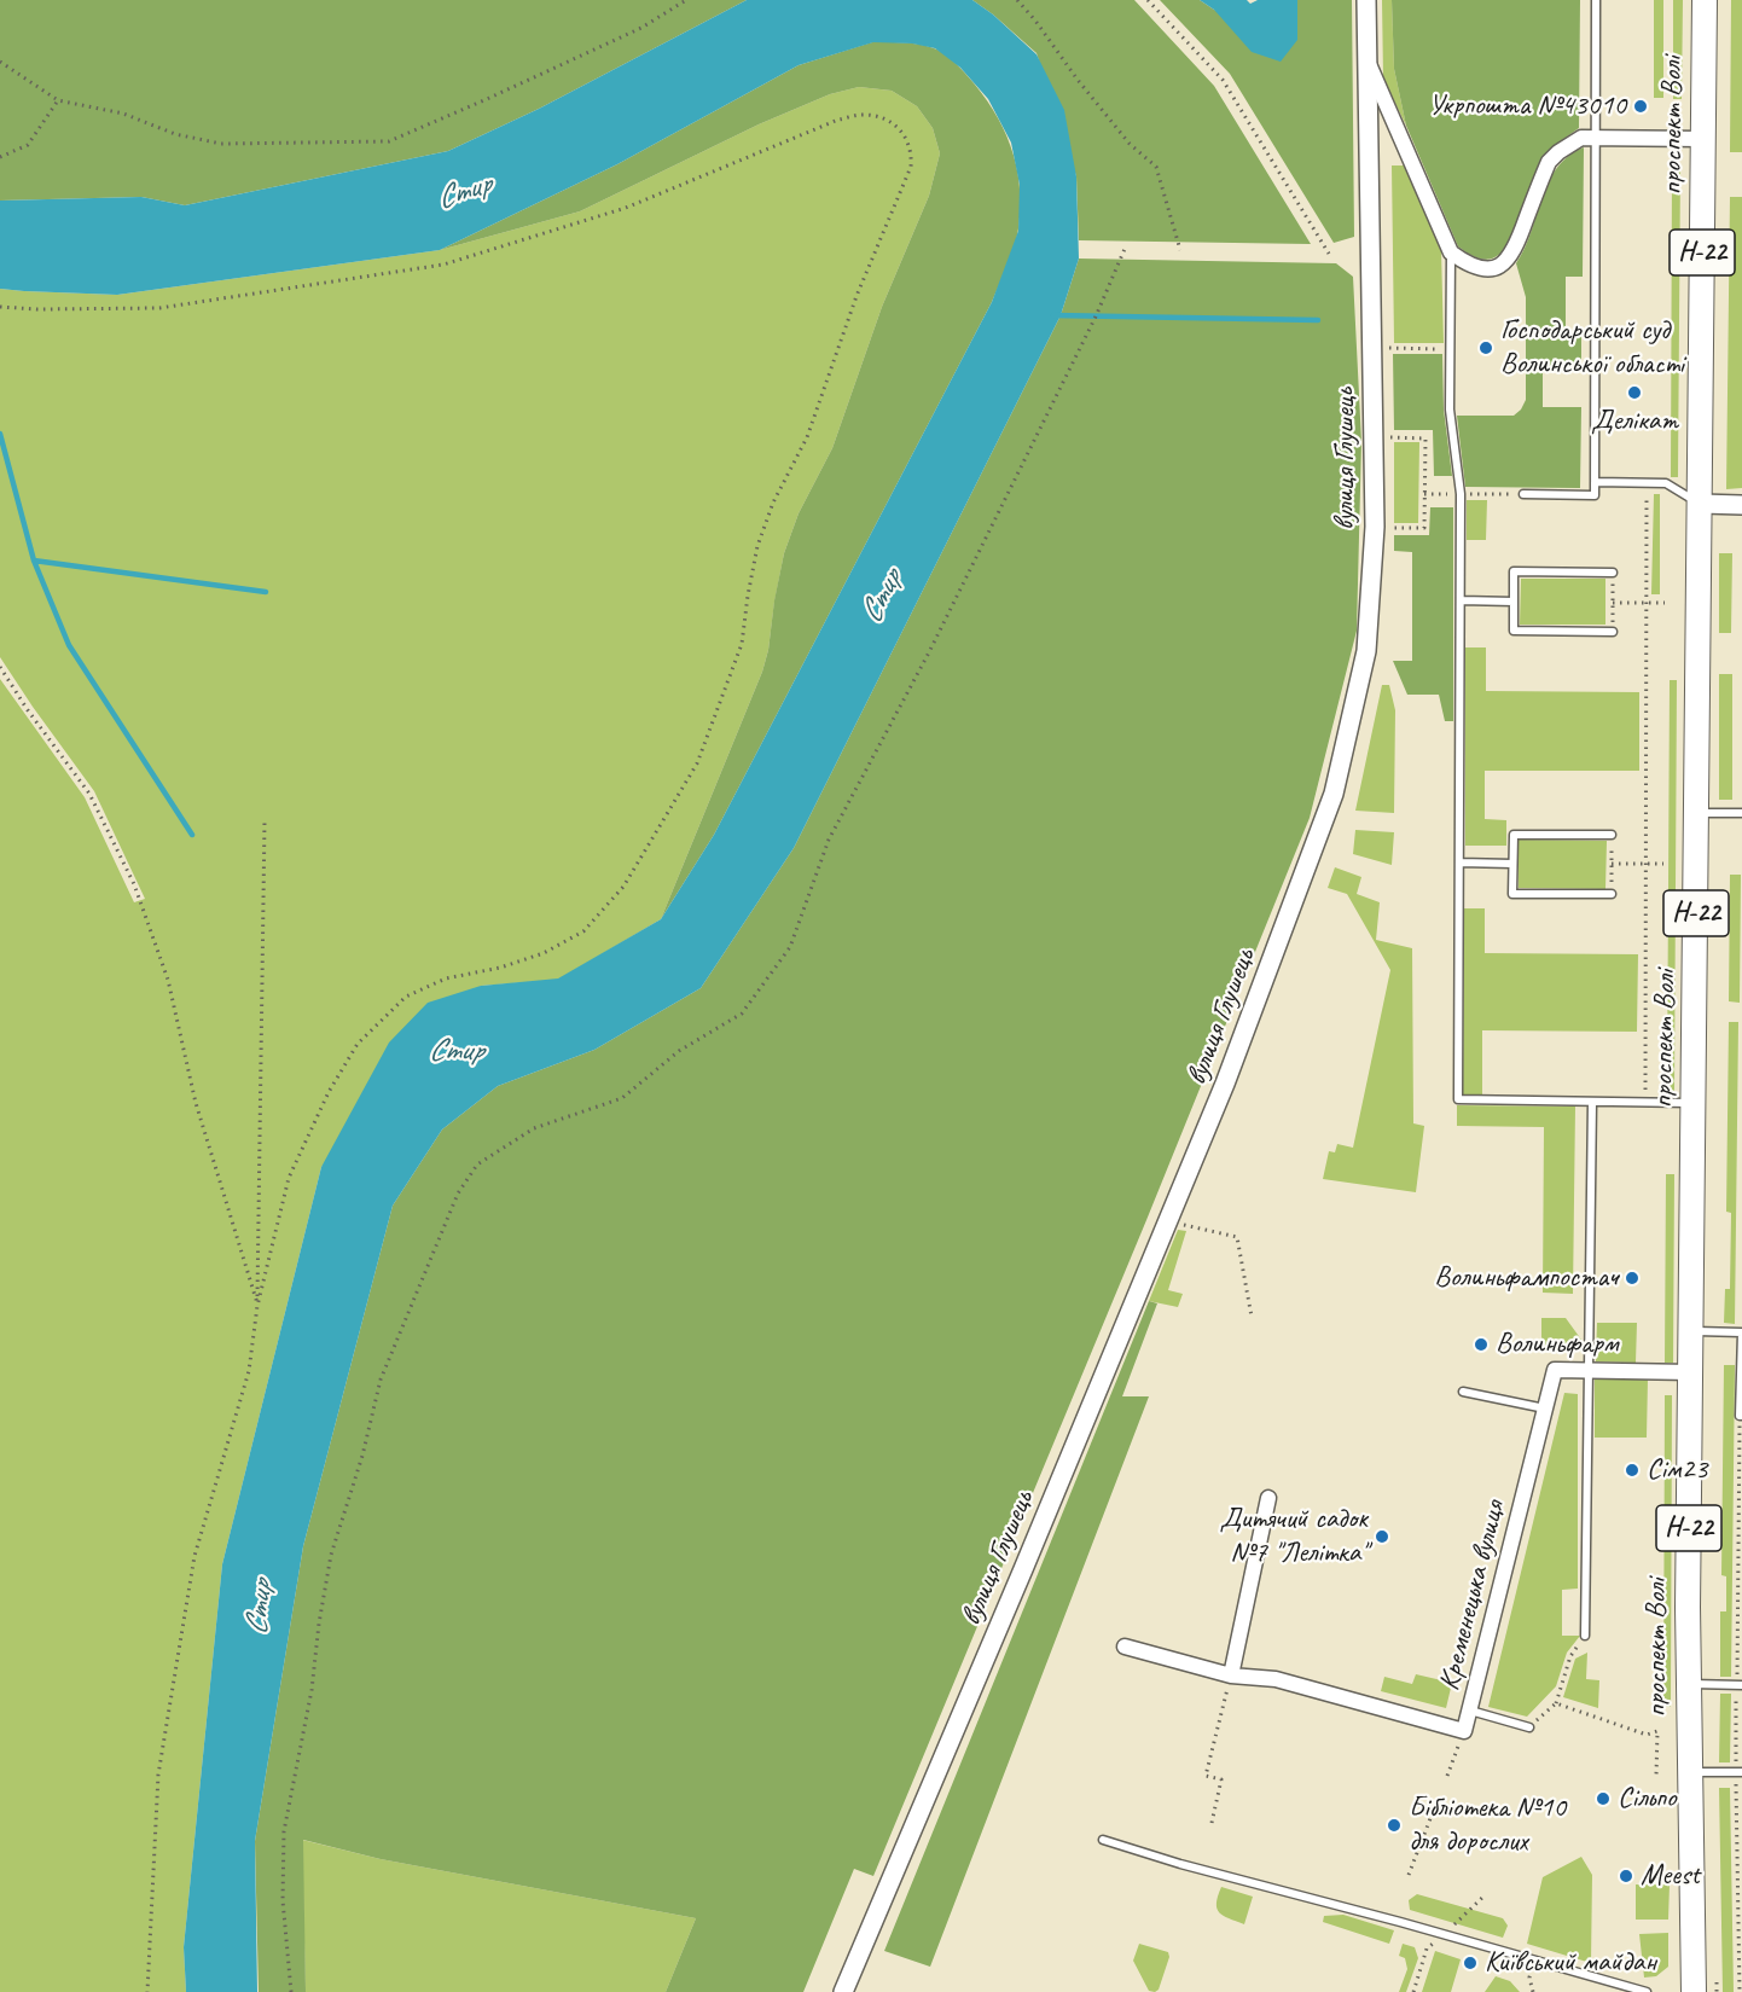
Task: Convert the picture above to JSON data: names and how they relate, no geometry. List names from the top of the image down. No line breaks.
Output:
{"streets":{"main road":["проспект Волі","Н-22"],"street":["вулиця Глушець","Кременецька вулиця"]},"crossings":[["проспект Волі","Кременецька вулиця"]],"water":["Стир"],"places":["Укрпошта №43010","Господарський суд Волинської області","Делікат","Волиньфампостач","Волиньфарм","Сім23","Дитячий садок №7 \"Лелітка\"","Сільпо","Бібліотека №10 для дорослих","Meest","Київський майдан"]}
